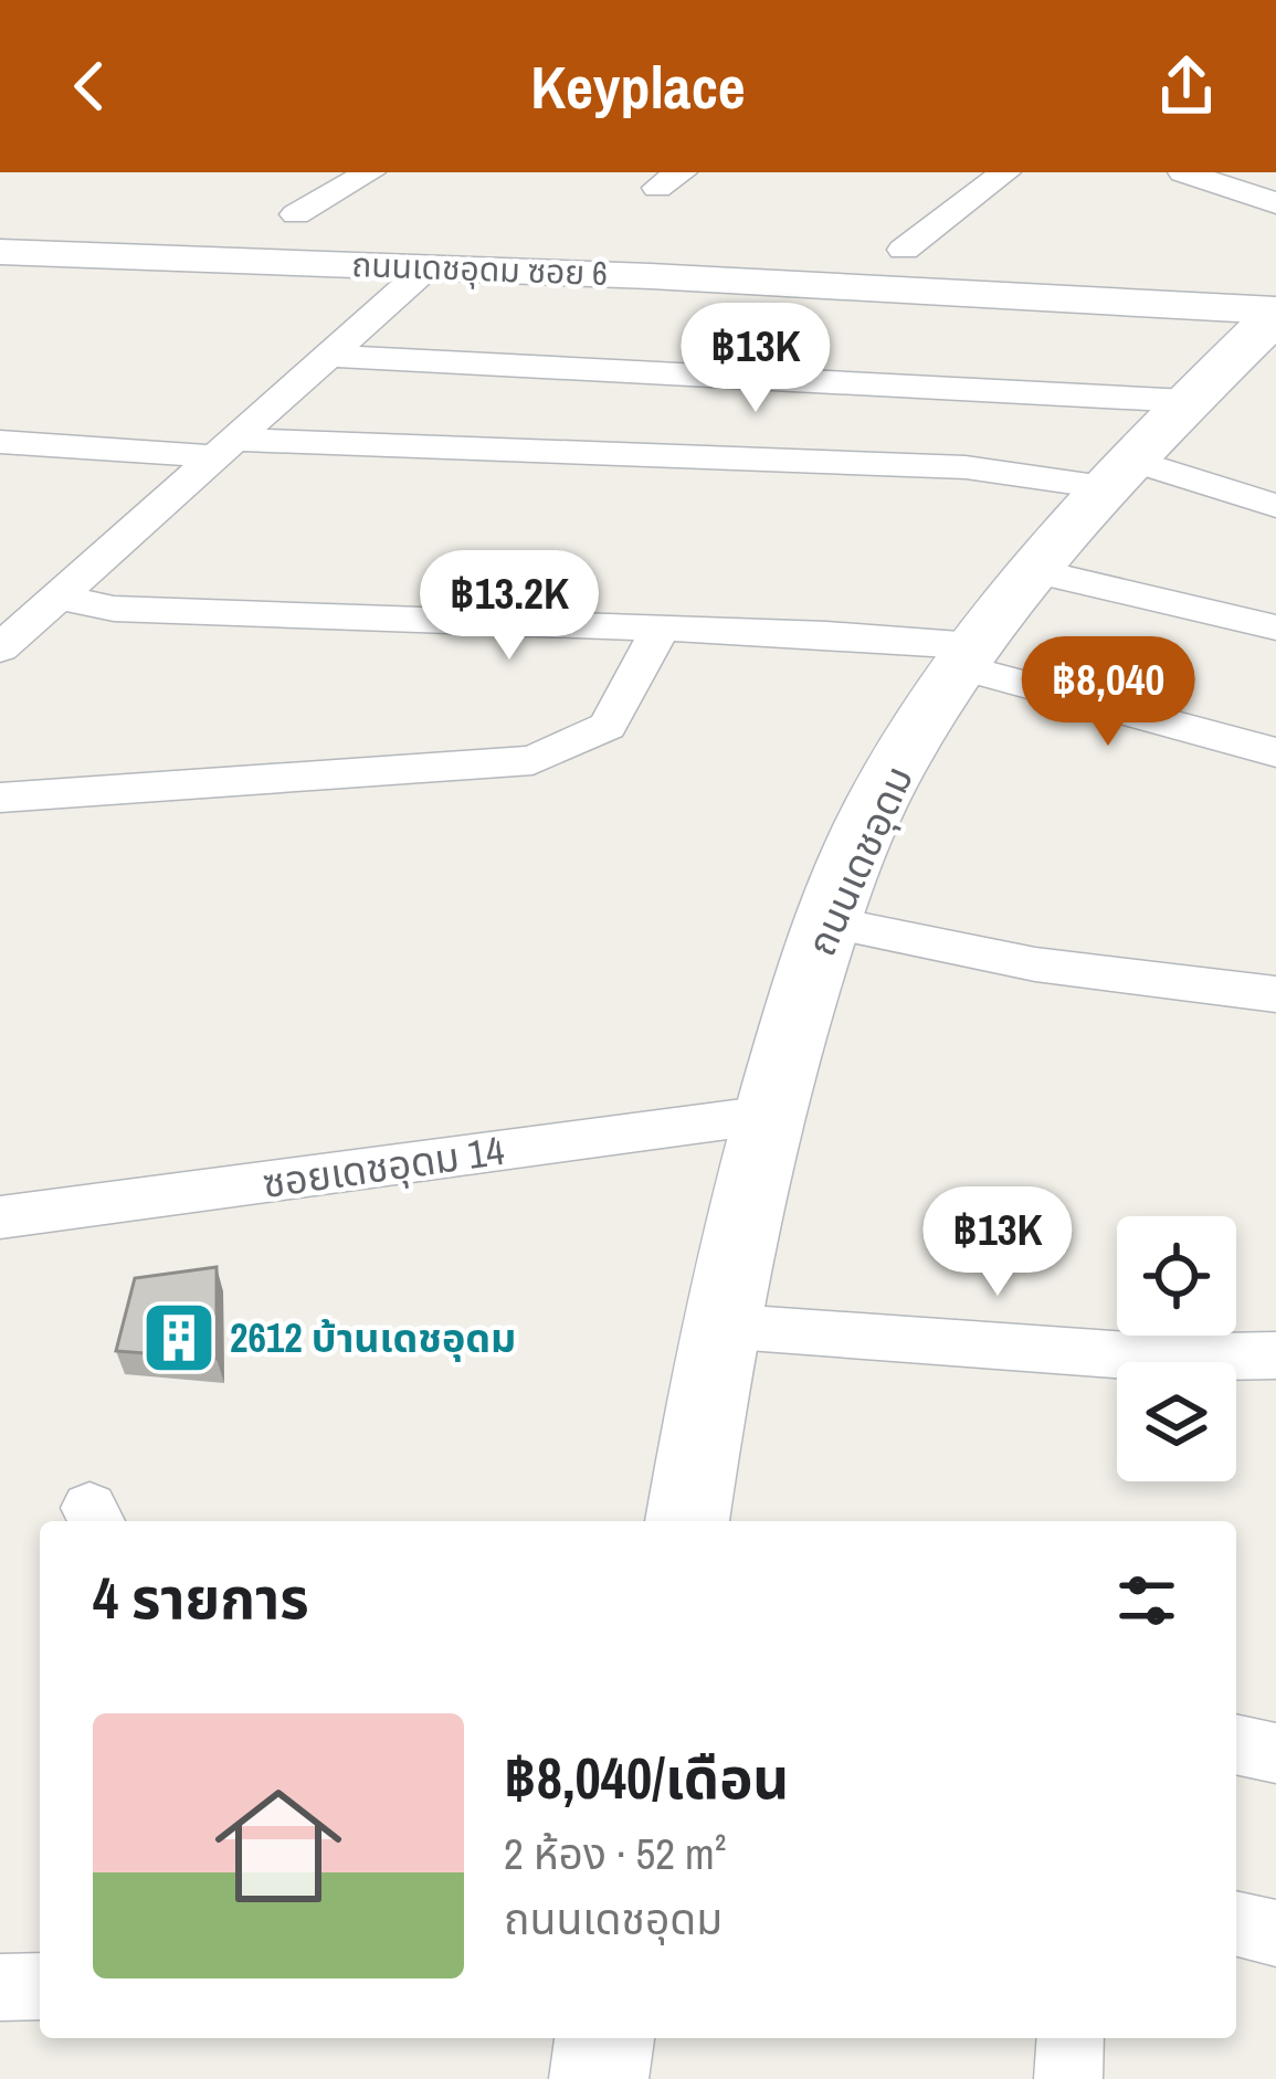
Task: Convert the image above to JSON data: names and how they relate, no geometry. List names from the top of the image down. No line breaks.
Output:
{"streets":{"main road":["ถนนเดชอุดม"],"street":["ถนนเดชอุดม ซอย 6","ซอยเดชอุดม 14"]},"crossings":[["ถนนเดชอุดม ซอย 6","ถนนเดชอุดม"],["ถนนเดชอุดม","ซอยเดชอุดม 14"]],"places":{"building":["2612 บ้านเดชอุดม"]},"page":{"header":"Keyplace","price":["฿13K","฿13.2K","฿8,040","฿13K"],"heading":"4 รายการ","list":[{"name":"฿8,040/เดือน","note":"2 ห้อง · 52 m² · ถนนเดชอุดม"}]}}
